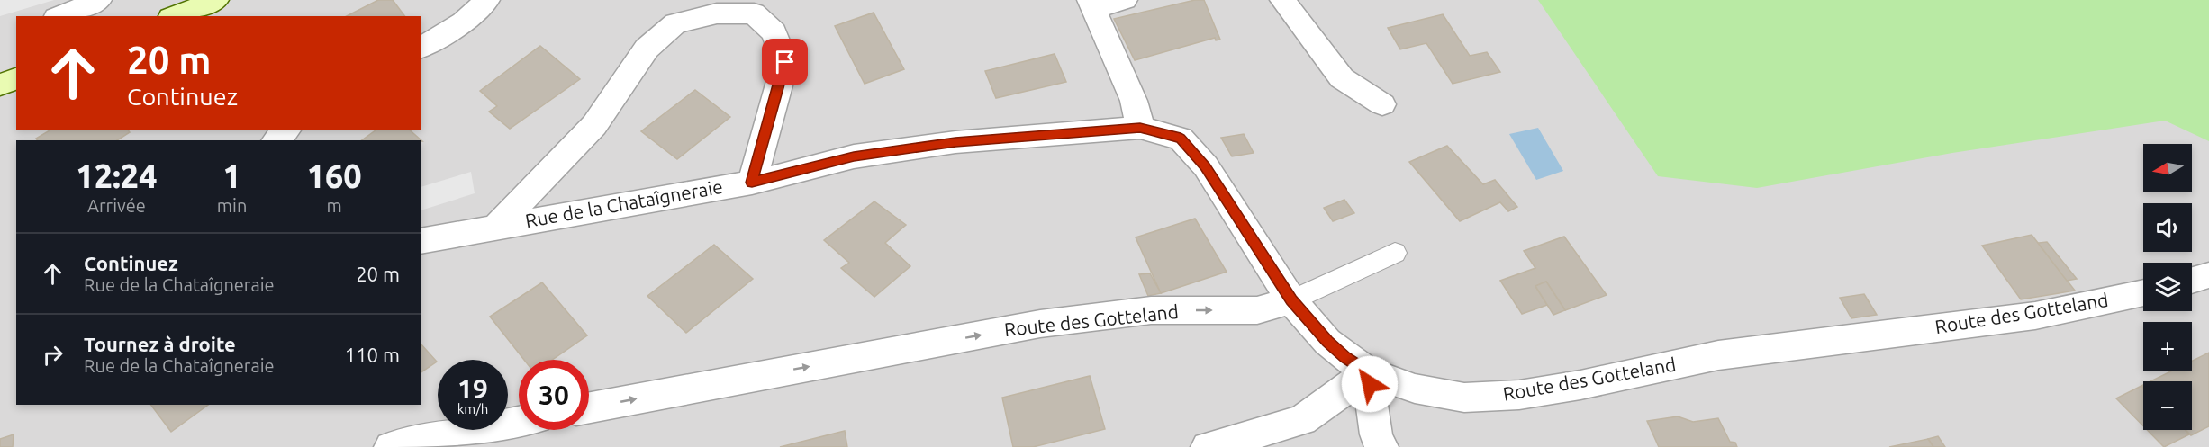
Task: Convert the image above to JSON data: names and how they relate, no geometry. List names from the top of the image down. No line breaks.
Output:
{"streets":{"street":["Rue de la Chataîgneraie","Route des Gotteland"]},"crossings":[["Rue de la Chataîgneraie","Route des Gotteland"]],"one_way":["Route des Gotteland"],"north":"left","page":{"turn":["20 m","Continuez"],"eta":["12:24","Arrivée","1","min","160","m"],"map_buttons":["+","−"],"list":[{"name":"Continuez","note":"Rue de la Chataîgneraie","value":"20 m"},{"name":"Tournez à droite","note":"Rue de la Chataîgneraie","value":"110 m"}],"speed":"19 km/h","limit":"30"}}
